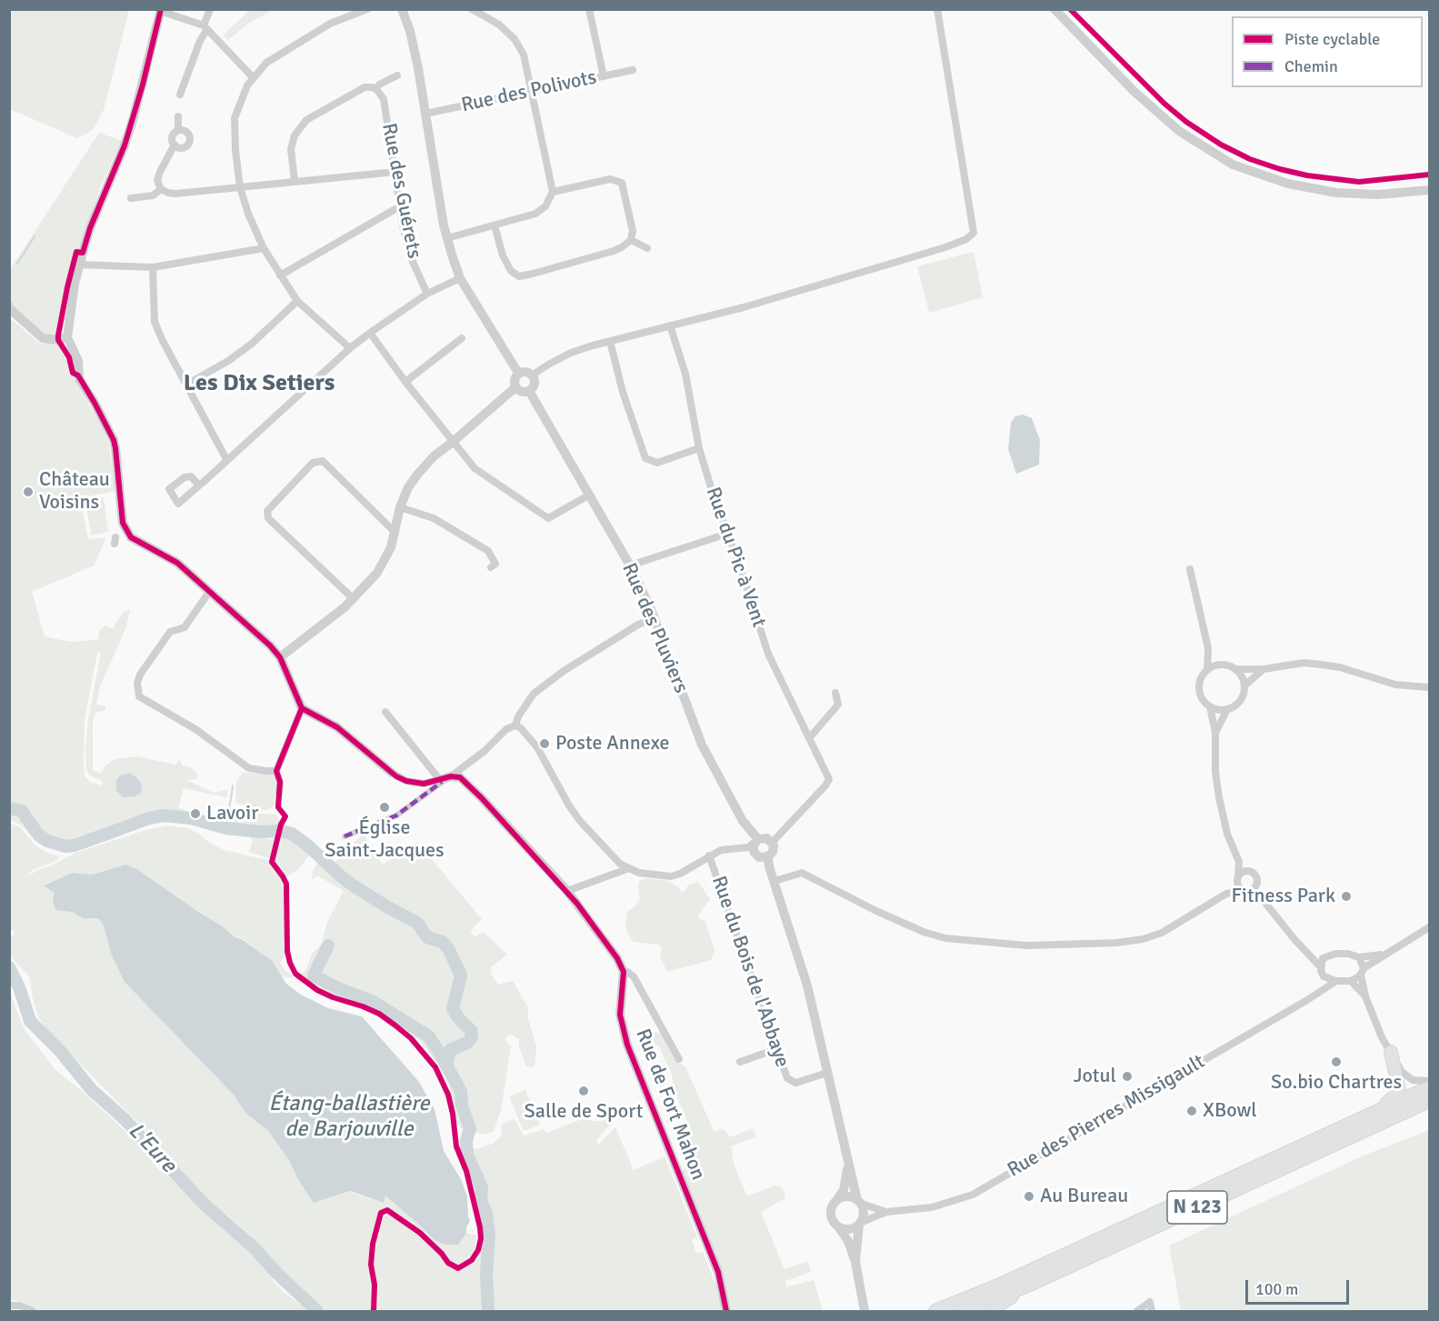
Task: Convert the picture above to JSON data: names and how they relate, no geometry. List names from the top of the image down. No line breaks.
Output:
{"streets":{"main road":["N 123"],"street":["Rue des Polivots","Rue des Guérets","Rue du Pic à Vent","Rue des Pluviers","Rue du Bois de l'Abbaye","Rue de Fort Mahon","Rue des Pierres Missigault"]},"crossings":[["Rue du Pic à Vent","Rue des Pluviers"]],"districts":["Les Dix Setiers"],"water":["Étang-ballastière de Barjouville","L'Eure"],"places":["Château Voisins","Poste Annexe","Église Saint-Jacques","Lavoir","Fitness Park","So.bio Chartres","Jotul","Salle de Sport","XBowl","Au Bureau"],"legend":["Piste cyclable","Chemin"],"scale_bar":"100 m"}
